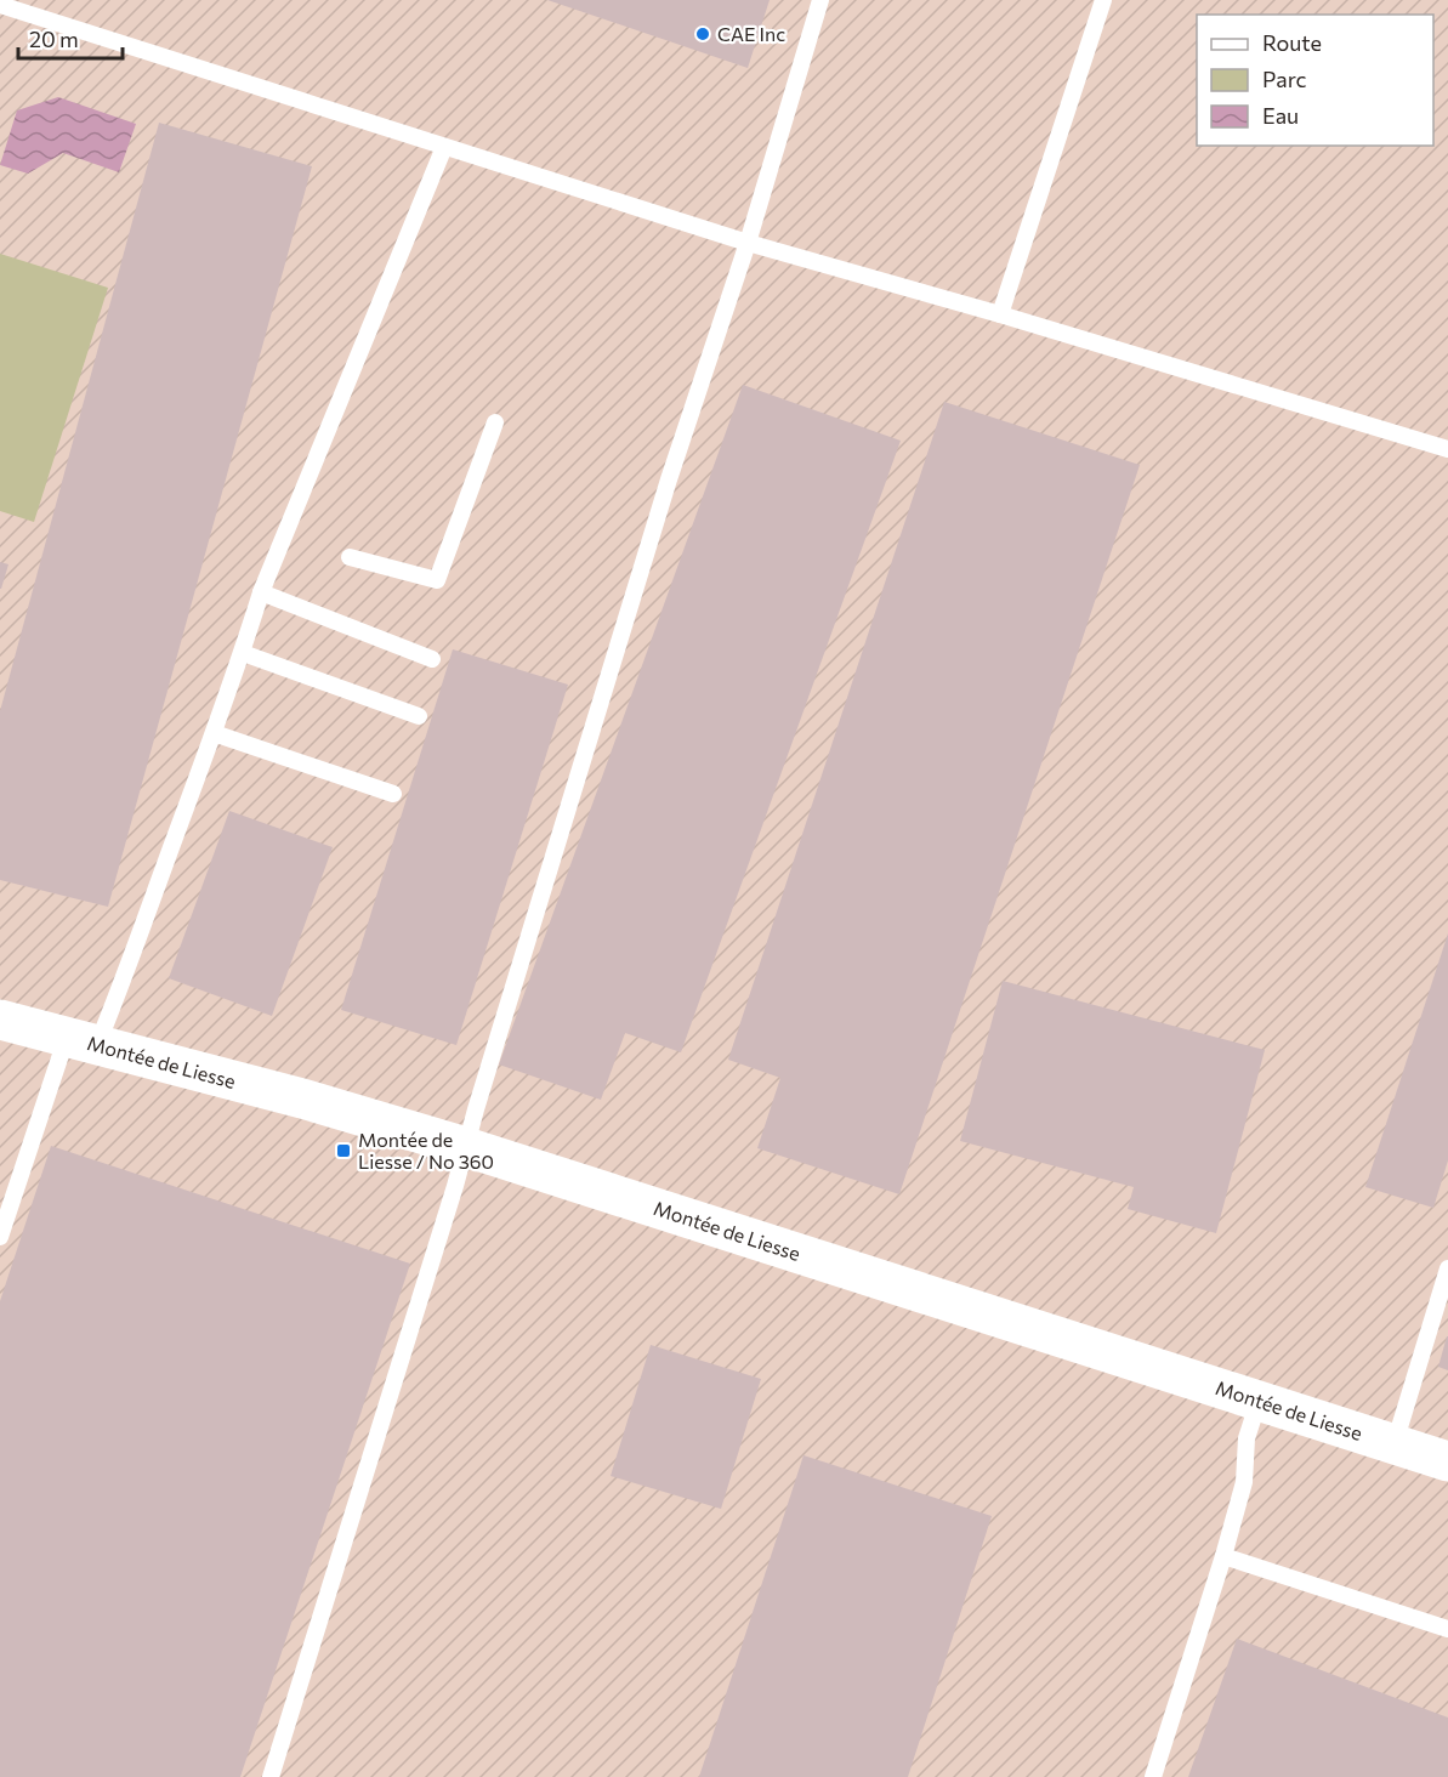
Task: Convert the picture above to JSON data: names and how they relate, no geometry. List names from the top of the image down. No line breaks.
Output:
{"streets":{"street":["Montée de Liesse"]},"places":{"other":["CAE Inc"],"transit":["Montée de Liesse / No 360"]},"legend":["Route","Parc","Eau"],"scale_bar":"20 m"}
